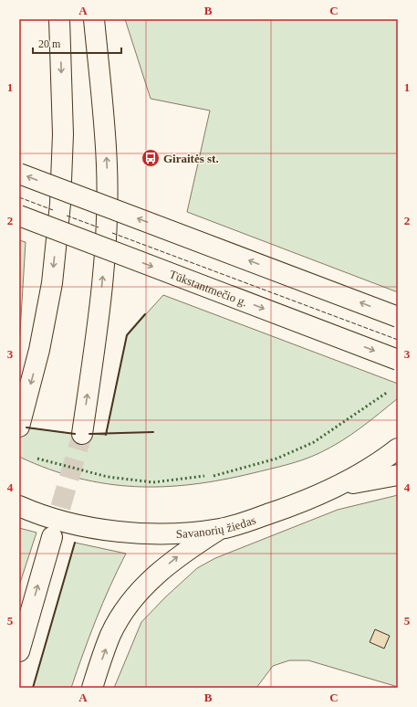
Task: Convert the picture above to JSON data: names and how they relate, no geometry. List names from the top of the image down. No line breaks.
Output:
{"streets":{"highway":["Tūkstantmečio g.","Savanorių žiedas"]},"places":{"bus stop":["Giraitės st."]},"scale_bar":"20 m","grid":{"columns":["A","B","C"],"rows":["1","2","3","4","5"]}}
